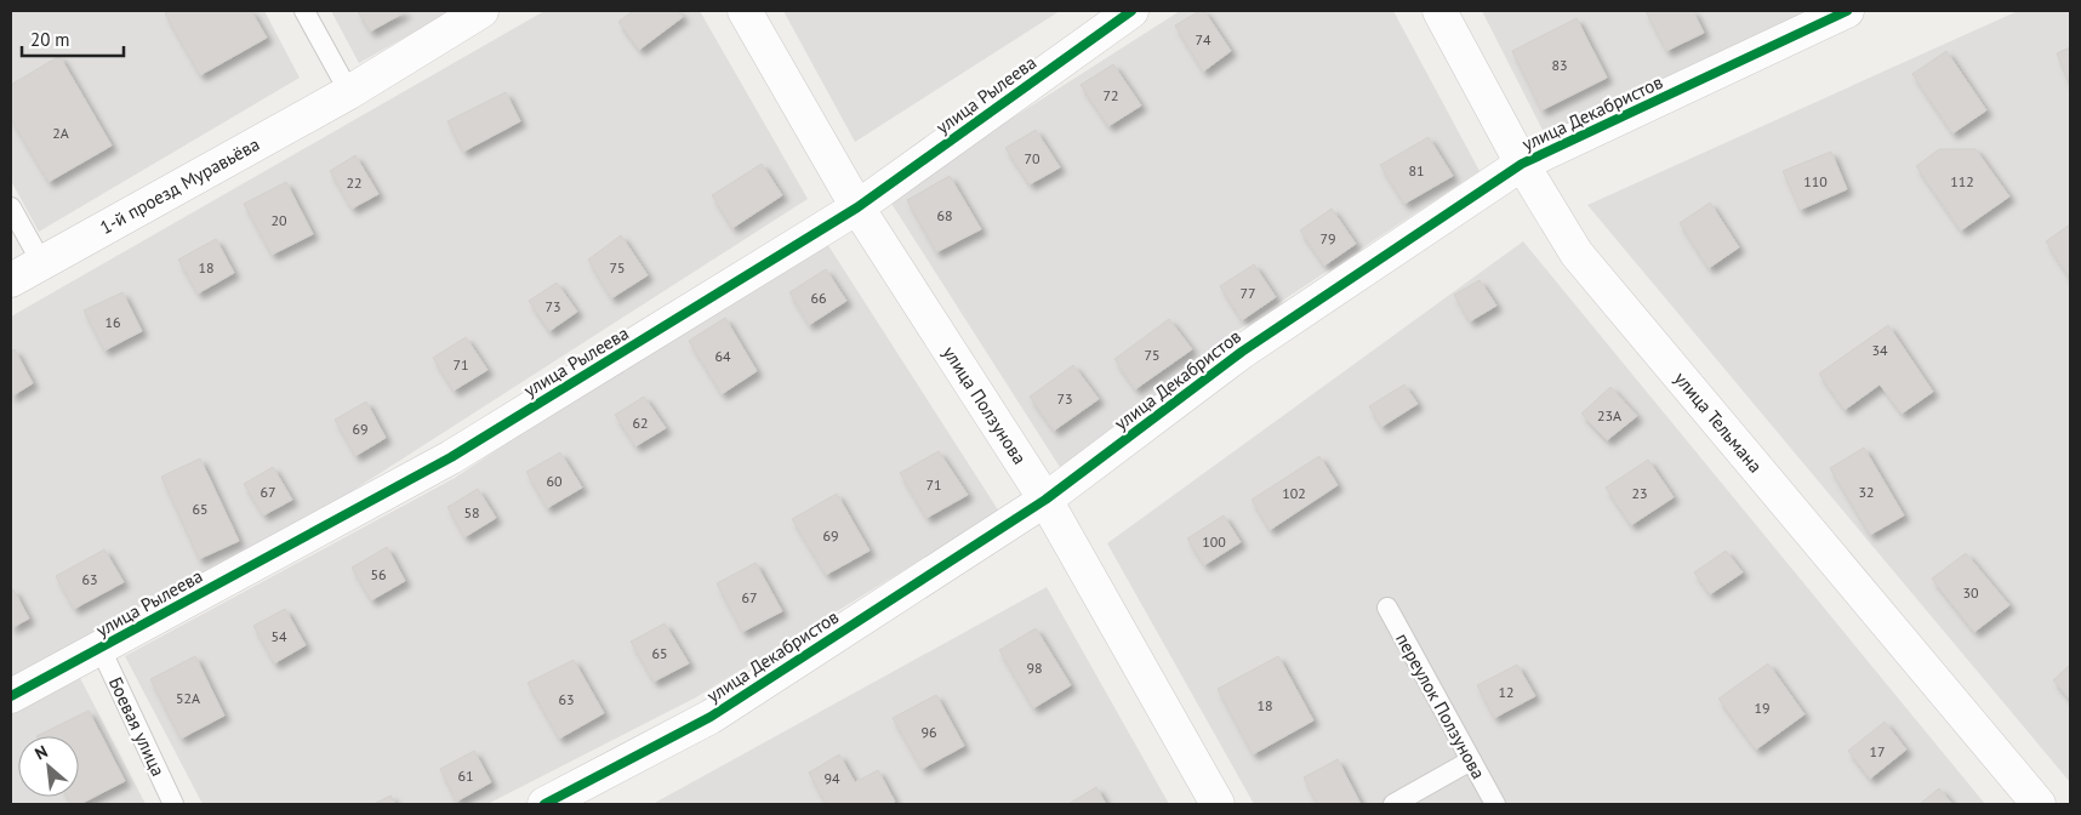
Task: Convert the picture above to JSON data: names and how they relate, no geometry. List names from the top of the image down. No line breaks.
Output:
{"streets":{"street":["улица Рылеева","улица Декабристов","1-й проезд Муравьёва","улица Ползунова","улица Тельмана"],"lane":["переулок Ползунова","Боевая улица"]},"crossings":[["улица Рылеева","улица Ползунова"],["улица Рылеева","Боевая улица"],["улица Декабристов","улица Ползунова"],["улица Декабристов","улица Тельмана"]],"house_numbers":["74","83","72","2А","70","81","110","112","22","68","20","79","18","75","77","66","73","16","34","75","64","71","73","23А","62","69","60","71","67","32","102","23","65","58","69","100","56","63","30","67","54","65","98","12","52А","63","18","19","96","17","61","94"],"scale_bar":"20 m","north":"top left"}
